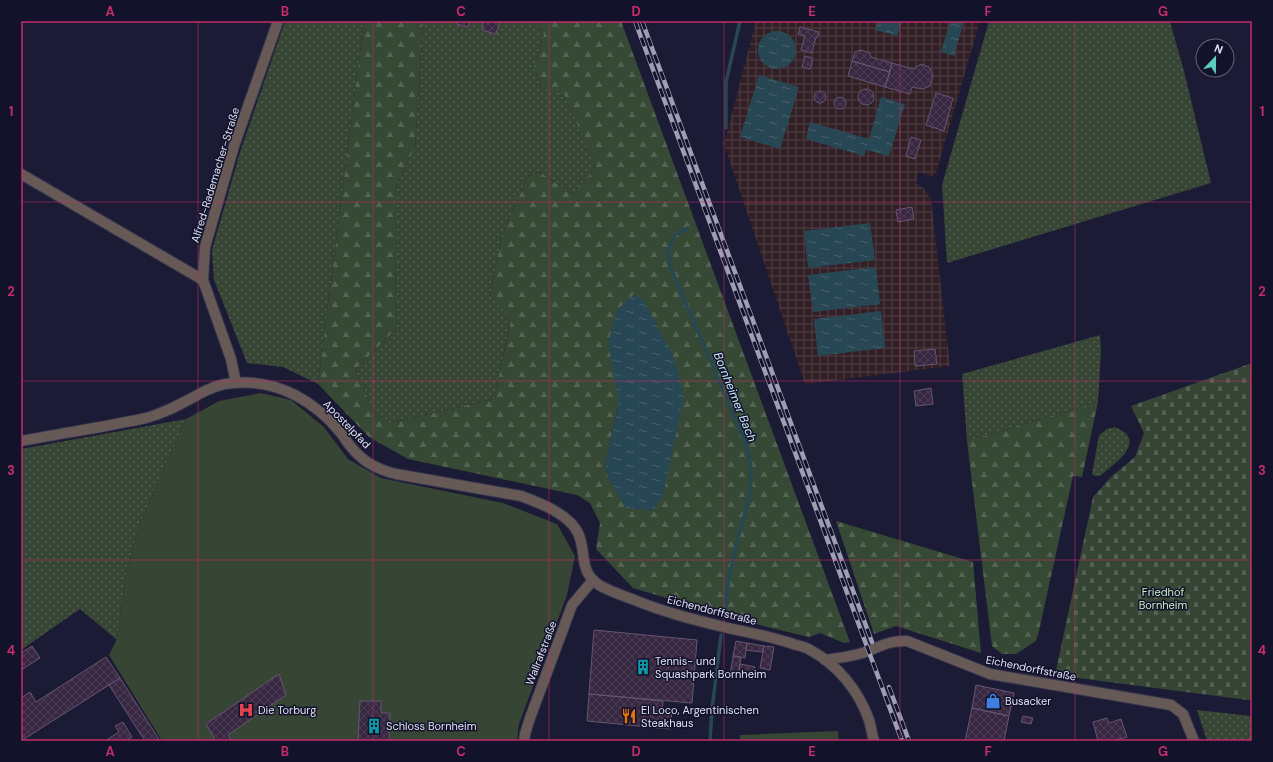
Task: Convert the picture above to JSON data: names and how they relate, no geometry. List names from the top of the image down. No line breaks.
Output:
{"streets":{"street":["Alfred-Rademacher-Straße","Apostelpfad","Eichendorffstraße","Wallrafstraße"]},"crossings":[["Alfred-Rademacher-Straße","Apostelpfad"],["Apostelpfad","Eichendorffstraße"],["Apostelpfad","Wallrafstraße"],["Eichendorffstraße","Wallrafstraße"]],"water":["Bornheimer Bach"],"parks":["Friedhof Bornheim"],"places":{"building":["Tennis- und Squashpark Bornheim","Schloss Bornheim"],"shop":["Busacker"],"hospital":["Die Torburg"],"restaurant":["El Loco, Argentinischen Steakhaus"]},"north":"top","grid":{"columns":["A","B","C","D","E","F","G"],"rows":["1","2","3","4"]}}
